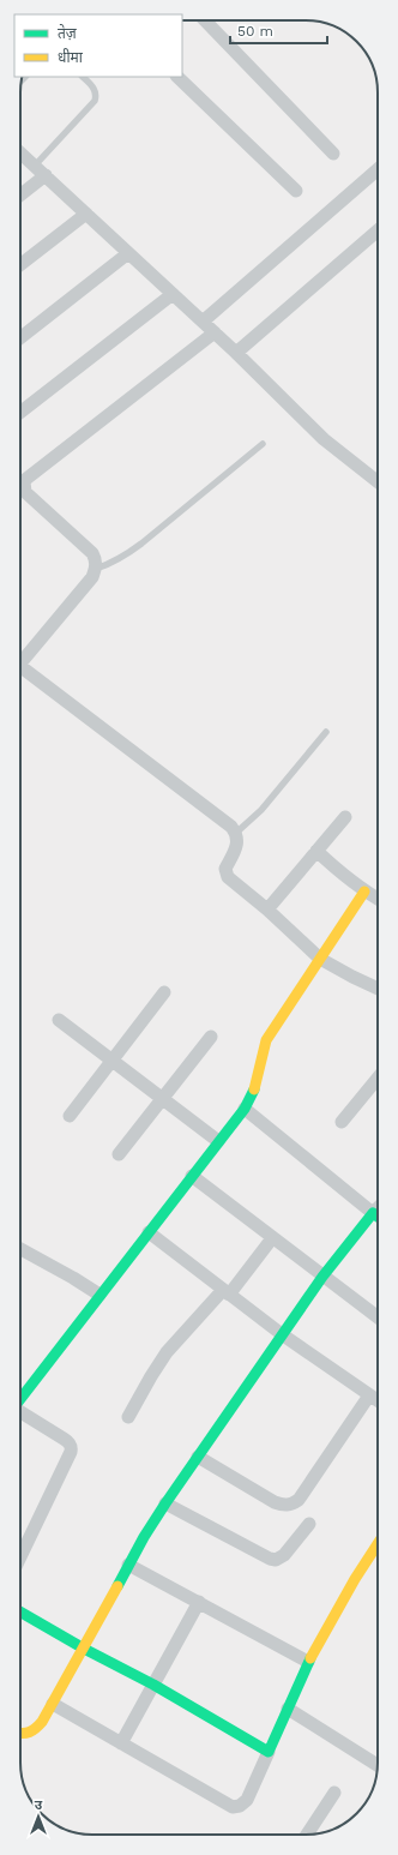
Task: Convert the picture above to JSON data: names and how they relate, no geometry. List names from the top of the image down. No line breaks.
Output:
{"legend":["तेज़","धीमा"],"scale_bar":"50 m","north":"top"}
